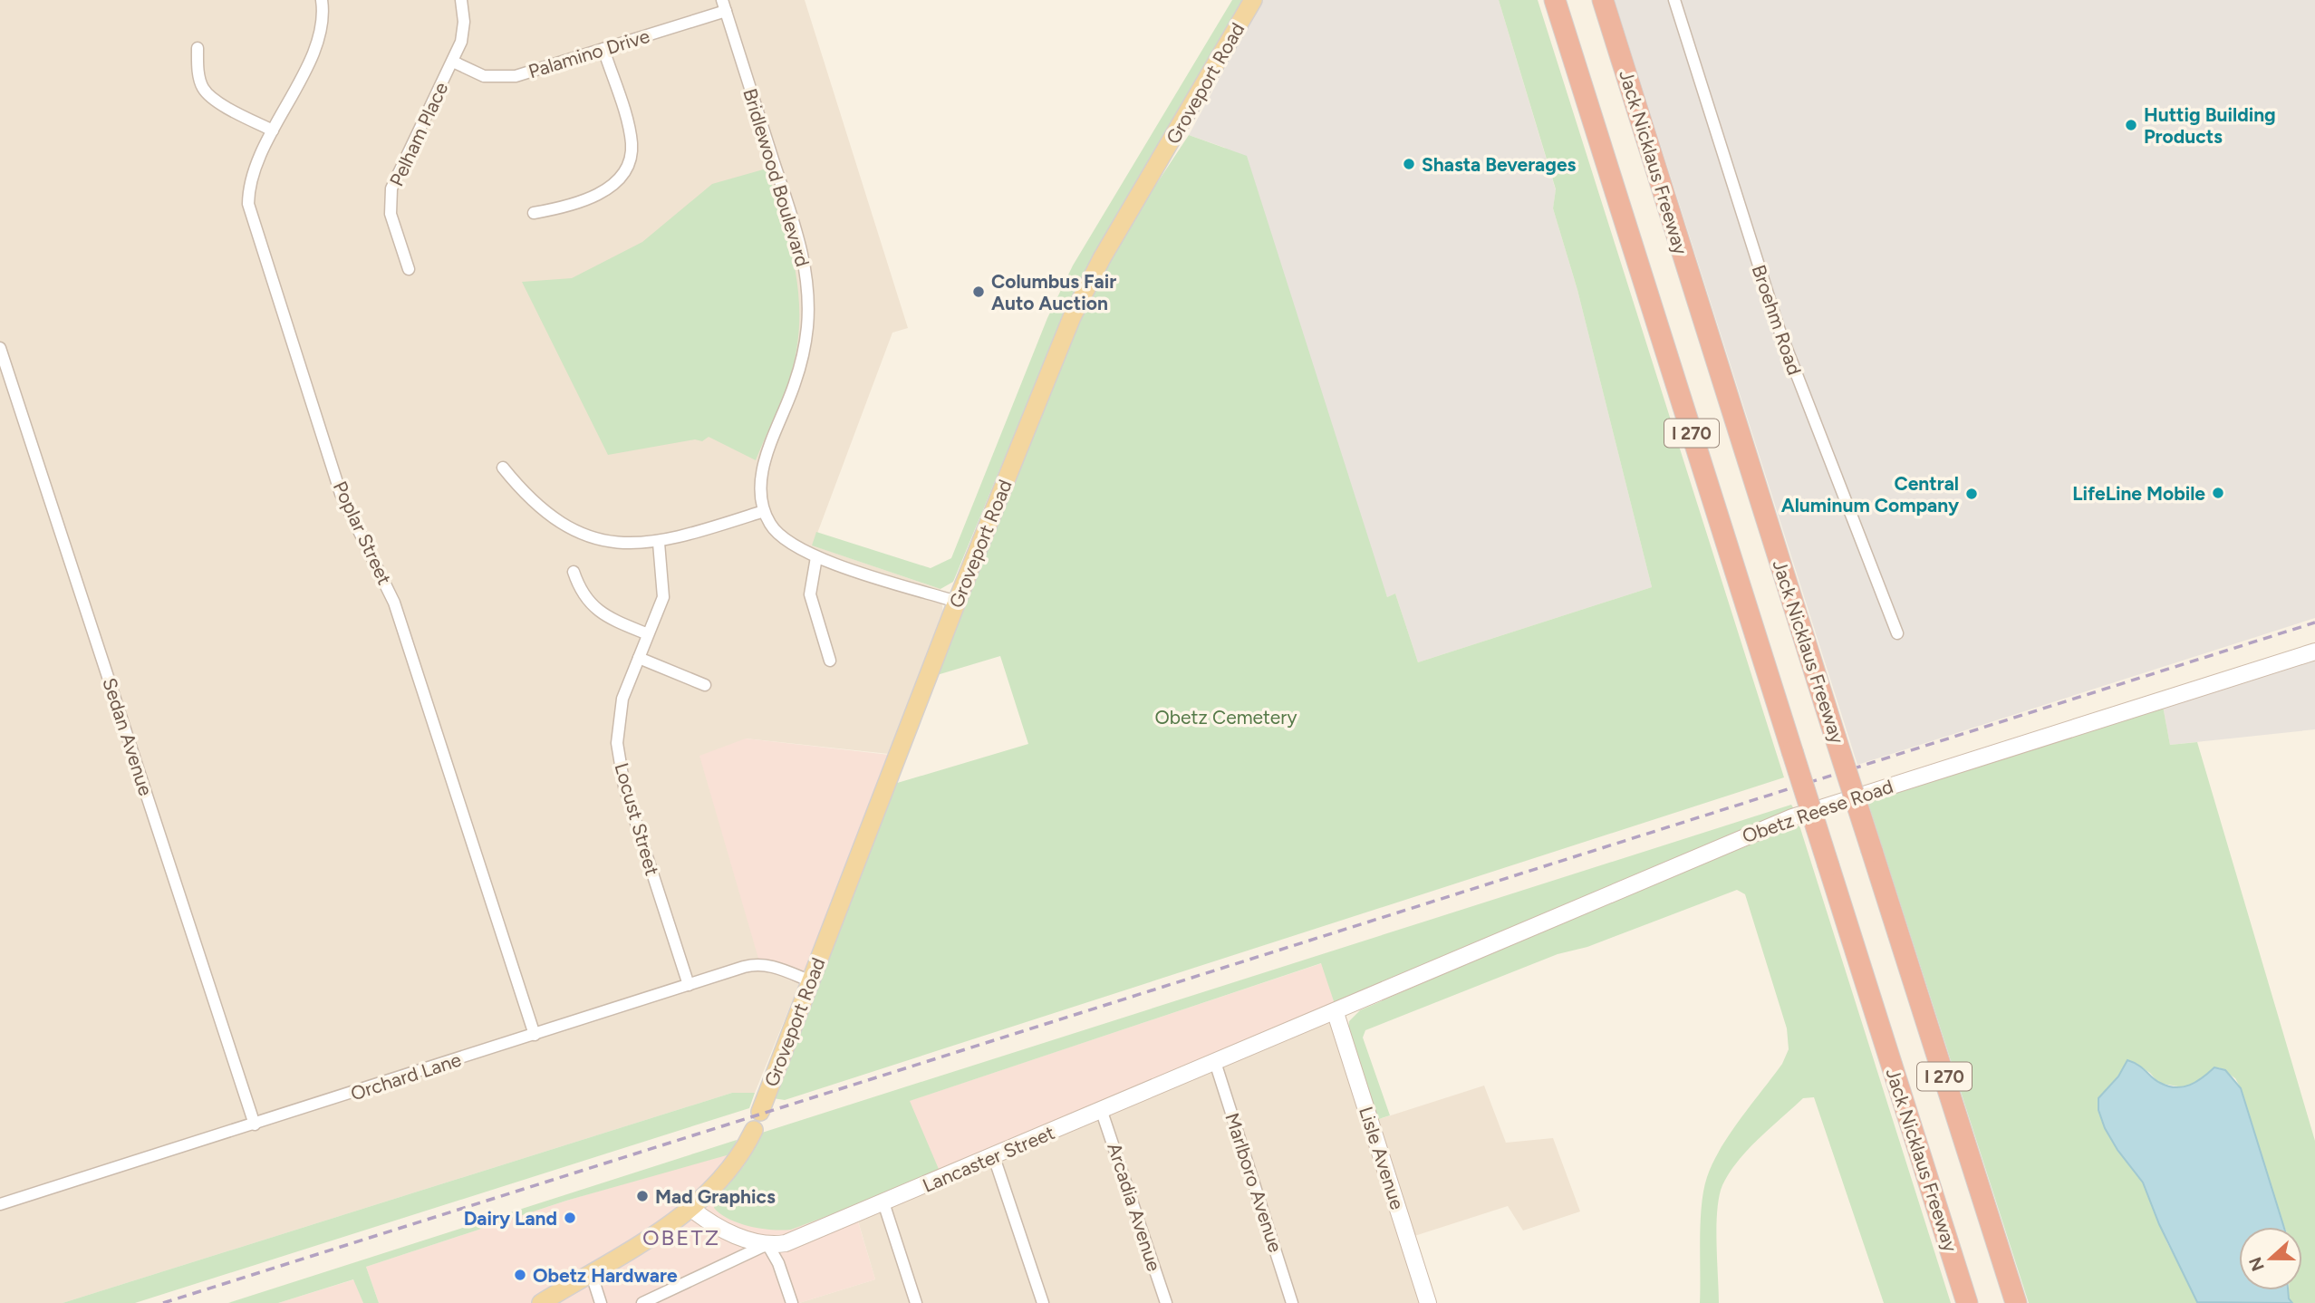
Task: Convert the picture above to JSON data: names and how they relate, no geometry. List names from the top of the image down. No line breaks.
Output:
{"streets":{"highway":["Jack Nicklaus Freeway","I 270"],"main road":["Groveport Road"],"street":["Palamino Drive","Pelham Place","Bridlewood Boulevard","Broehm Road","Poplar Street","Sedan Avenue","Obetz Reese Road","Locust Street","Orchard Lane","Lisle Avenue","Lancaster Street","Marlboro Avenue","Arcadia Avenue"]},"crossings":[["Palamino Drive","Pelham Place"],["Palamino Drive","Bridlewood Boulevard"],["Groveport Road","Bridlewood Boulevard"],["Groveport Road","Orchard Lane"],["Poplar Street","Orchard Lane"],["Sedan Avenue","Orchard Lane"],["Obetz Reese Road","Lisle Avenue"],["Obetz Reese Road","Lancaster Street"],["Locust Street","Orchard Lane"],["Lisle Avenue","Lancaster Street"],["Lancaster Street","Marlboro Avenue"],["Lancaster Street","Arcadia Avenue"]],"districts":["OBETZ"],"parks":["Obetz Cemetery"],"places":["Huttig Building Products","Shasta Beverages","Columbus Fair Auto Auction","LifeLine Mobile","Central Aluminum Company","Mad Graphics","Dairy Land","Obetz Hardware"],"north":"left"}
